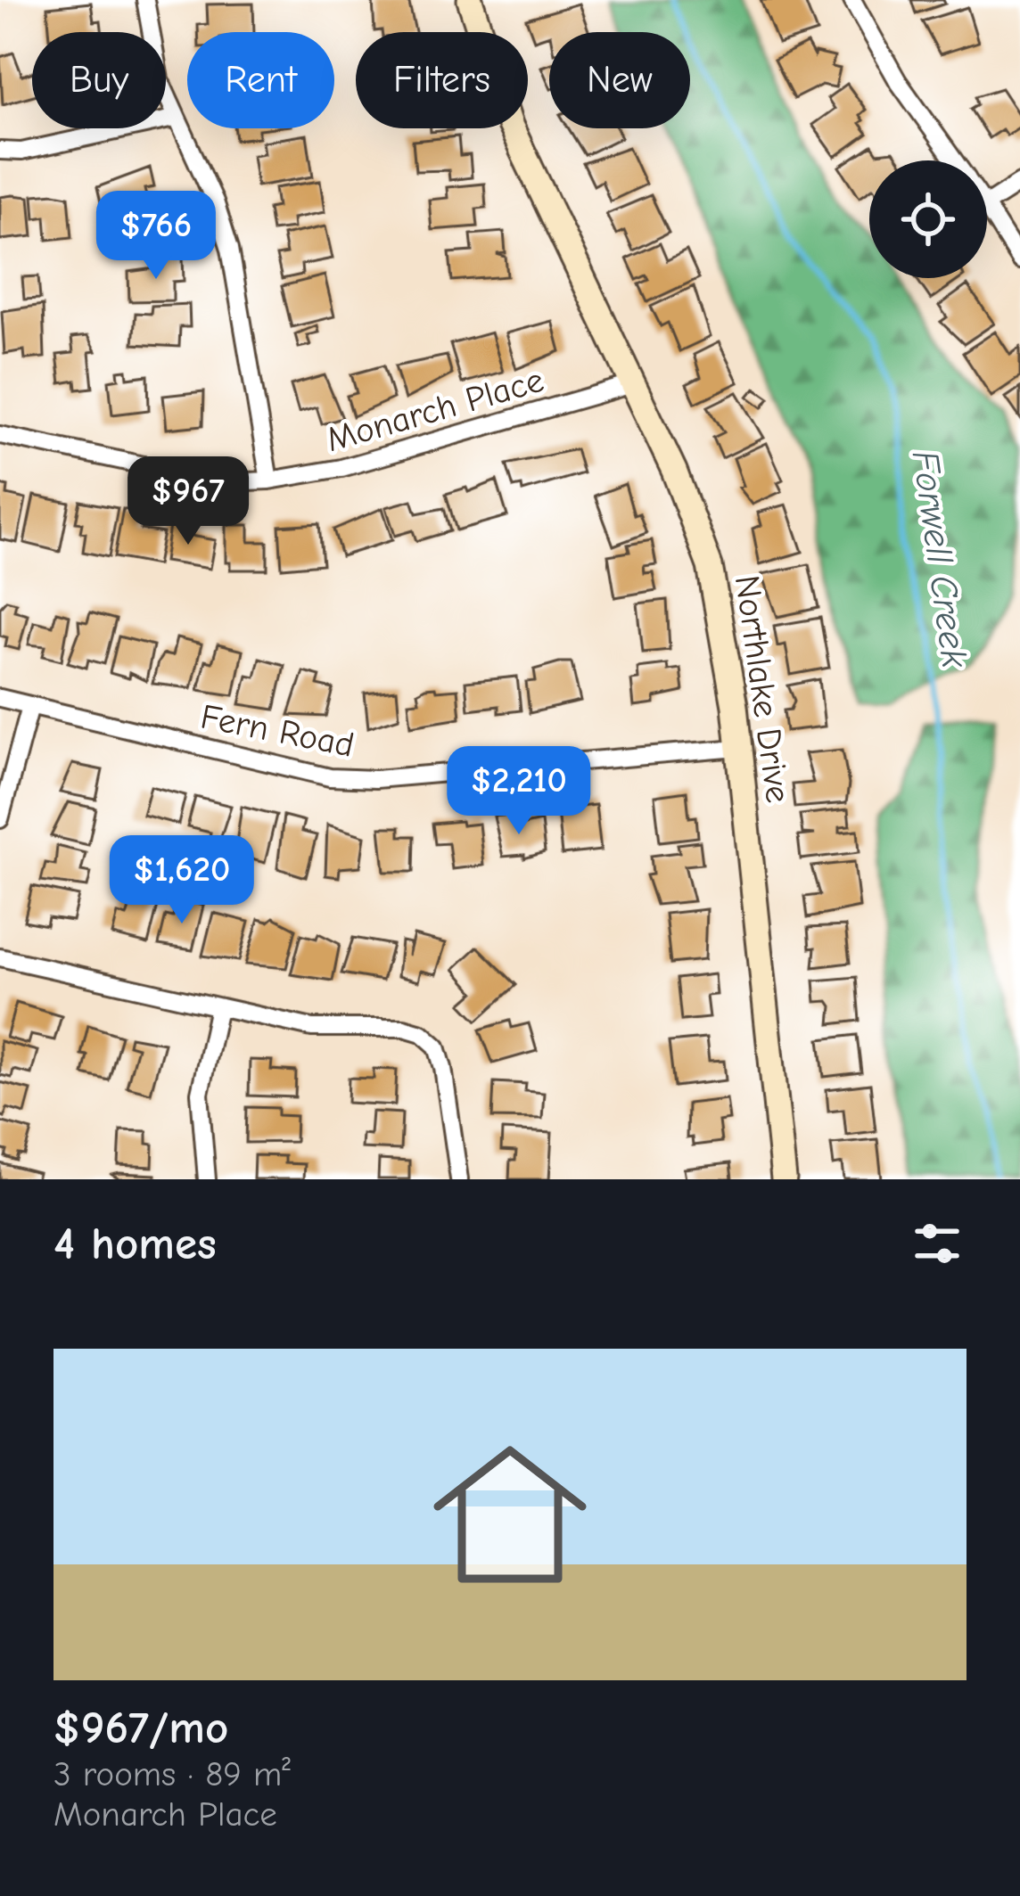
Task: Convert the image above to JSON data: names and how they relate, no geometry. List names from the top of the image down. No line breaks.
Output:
{"streets":{"street":["Monarch Place","Northlake Drive","Fern Road"]},"crossings":[["Monarch Place","Northlake Drive"],["Northlake Drive","Fern Road"]],"water":["Forwell Creek"],"page":{"chip":["Buy","Rent","Filters","New"],"price":["$766","$967","$2,210","$1,620"],"heading":"4 homes","list":[{"name":"$967/mo","note":"3 rooms · 89 m² · Monarch Place"}]}}
